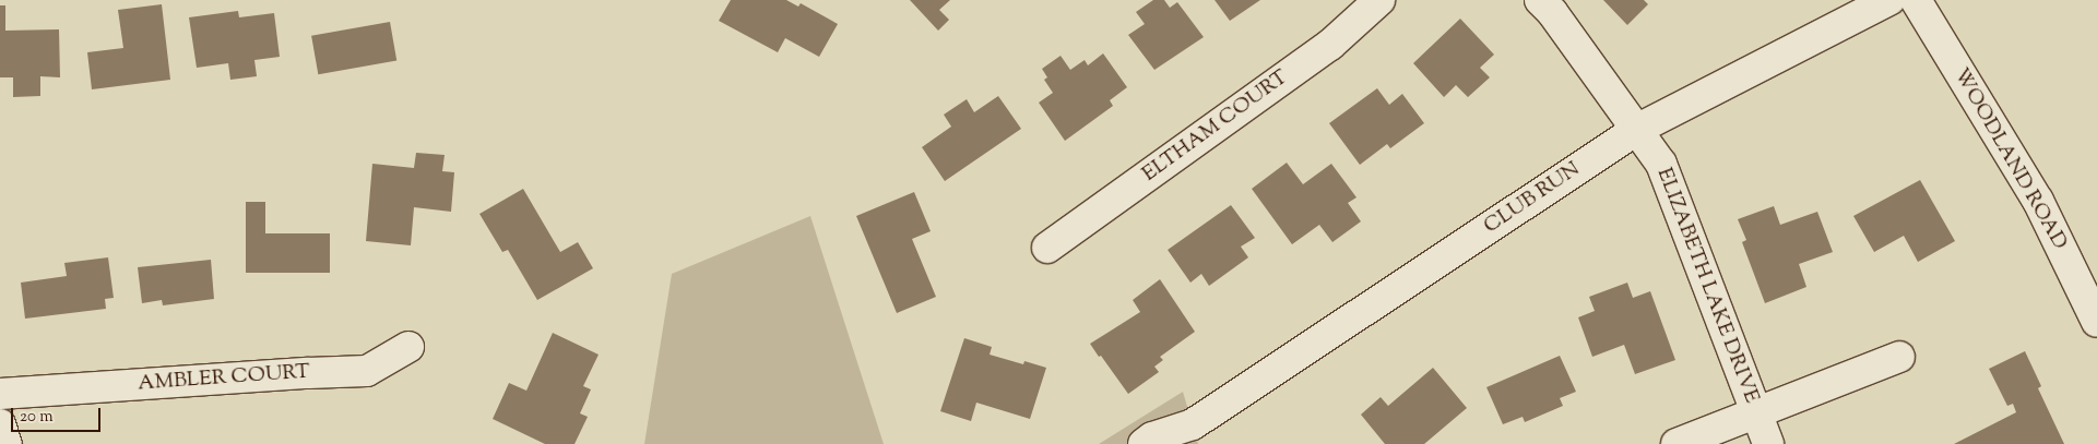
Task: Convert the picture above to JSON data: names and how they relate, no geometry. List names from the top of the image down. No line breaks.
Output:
{"streets":{"street":["ELTHAM COURT","WOODLAND ROAD","CLUB RUN","ELIZABETH LAKE DRIVE","AMBLER COURT"]},"crossings":[["CLUB RUN","ELIZABETH LAKE DRIVE"]],"scale_bar":"20 m"}
